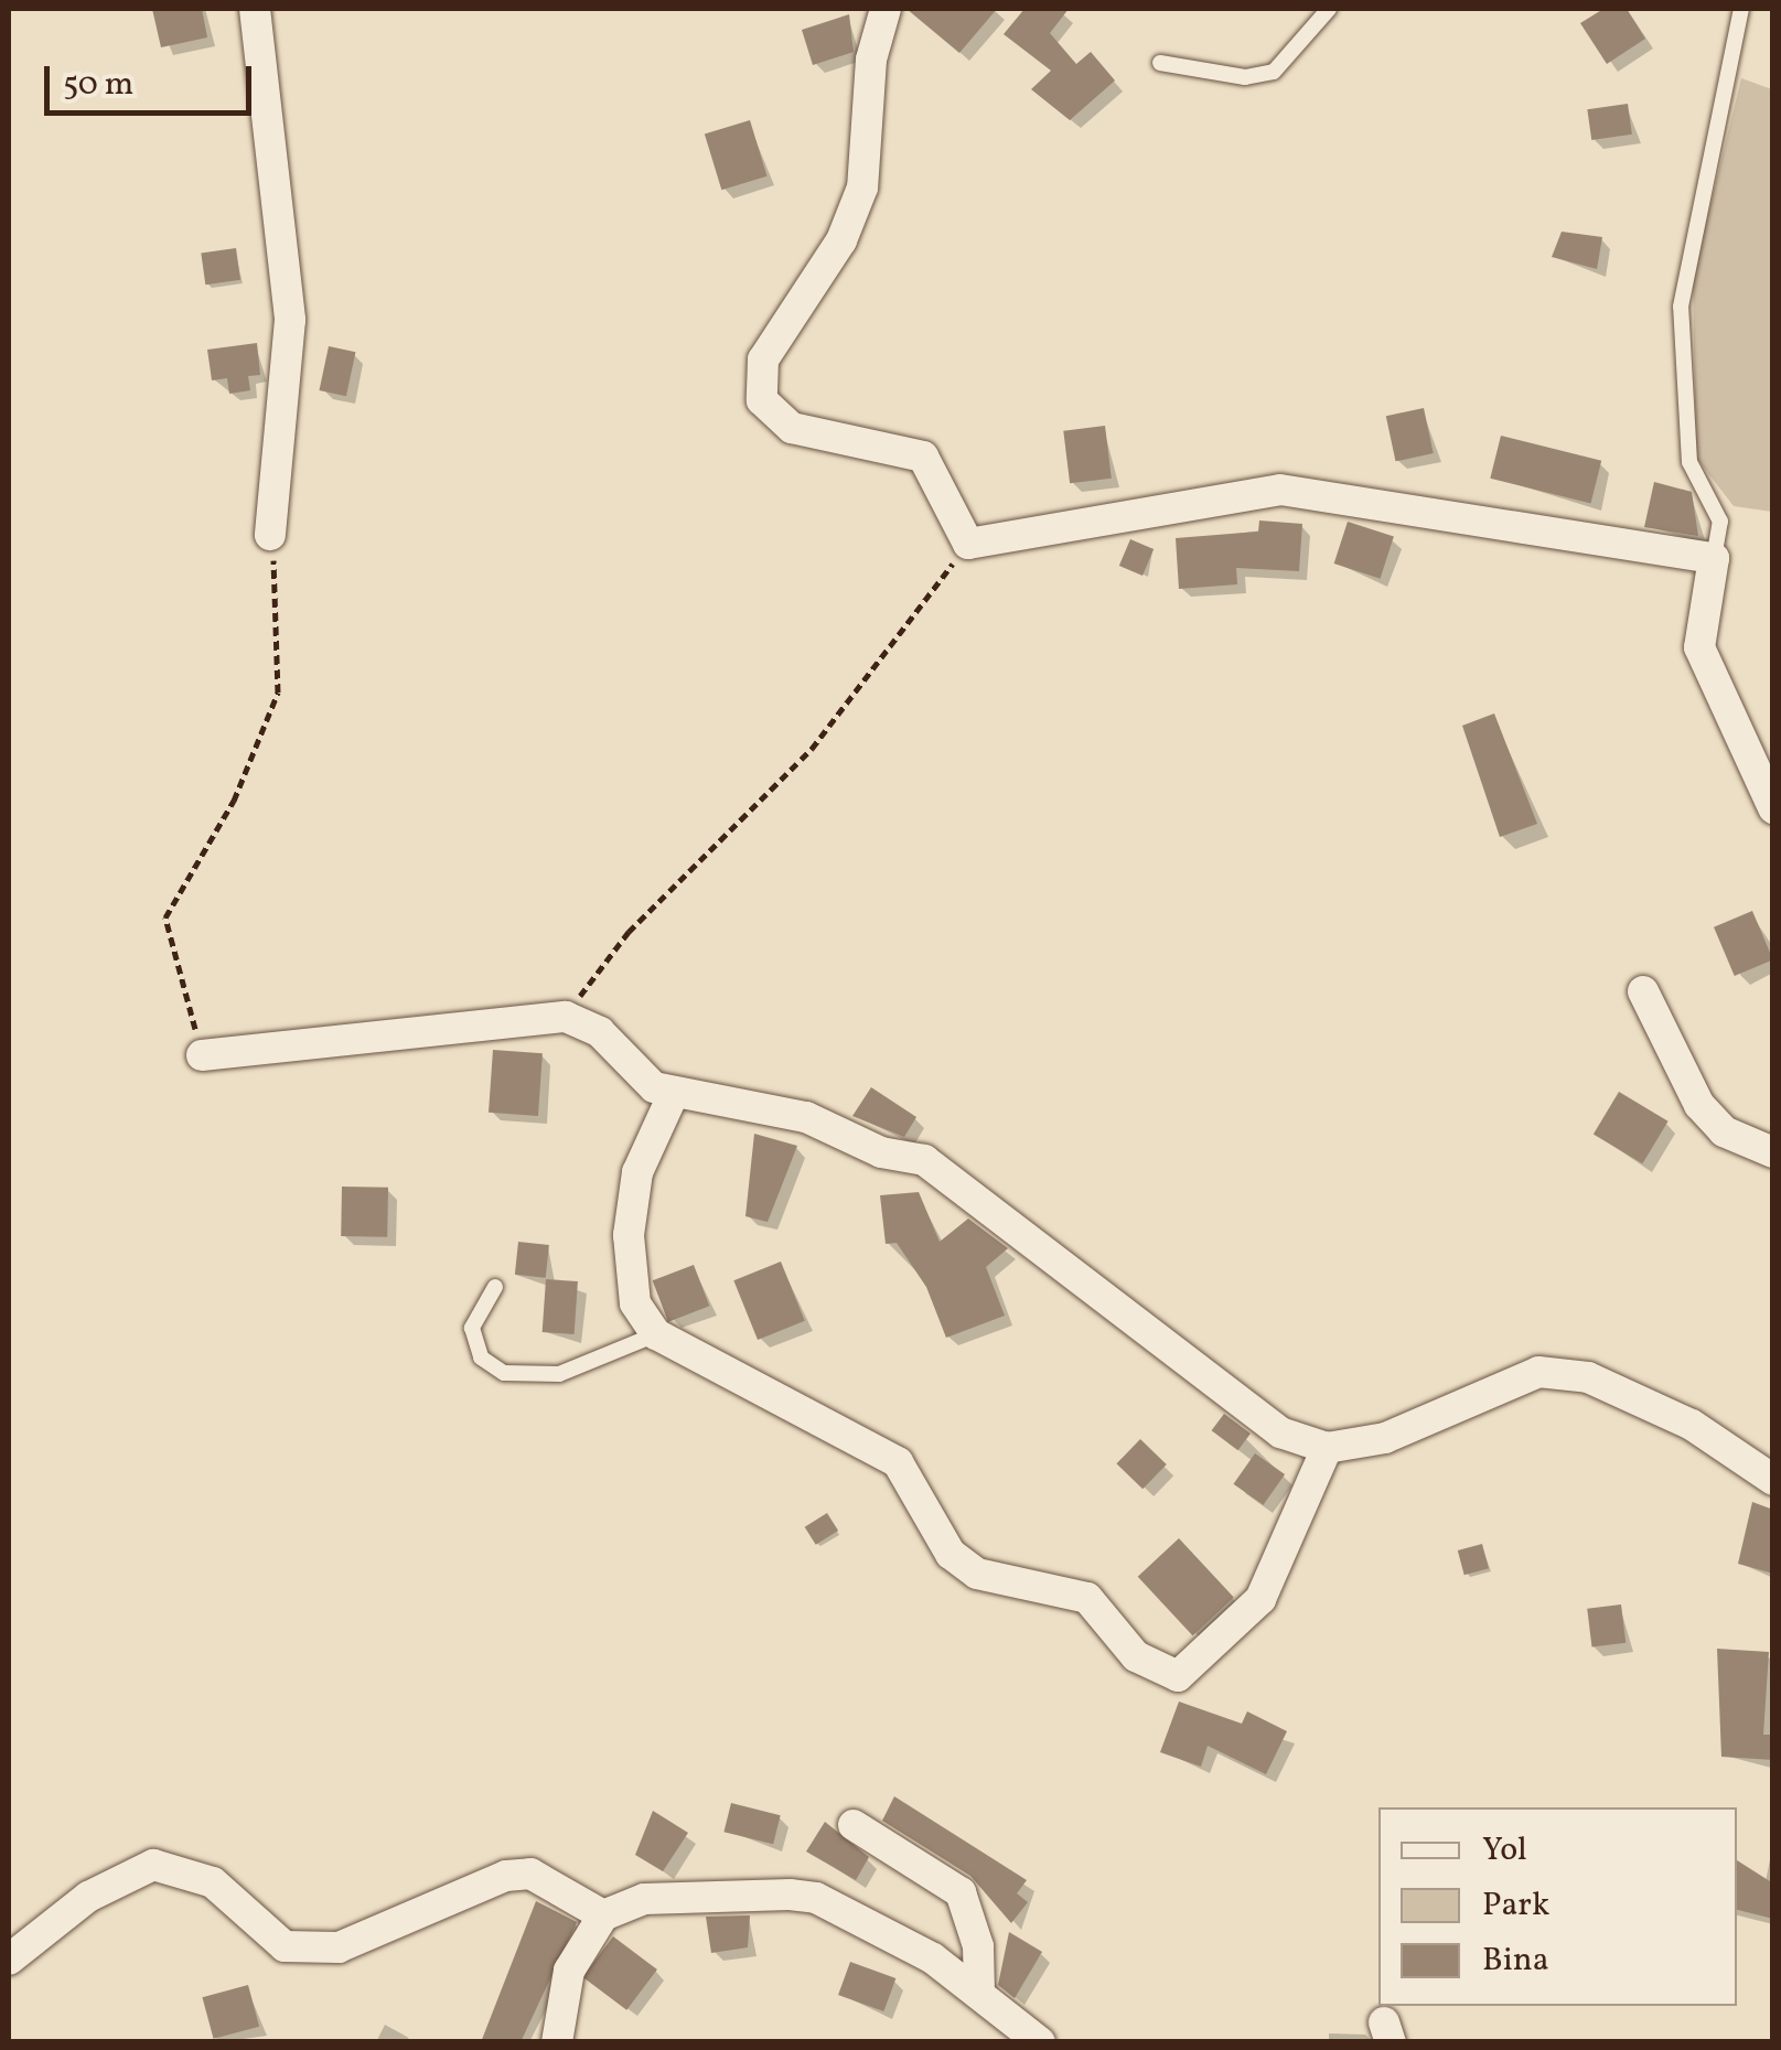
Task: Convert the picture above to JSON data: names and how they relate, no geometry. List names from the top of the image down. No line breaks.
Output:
{"legend":["Yol","Park","Bina"],"scale_bar":"50 m"}
